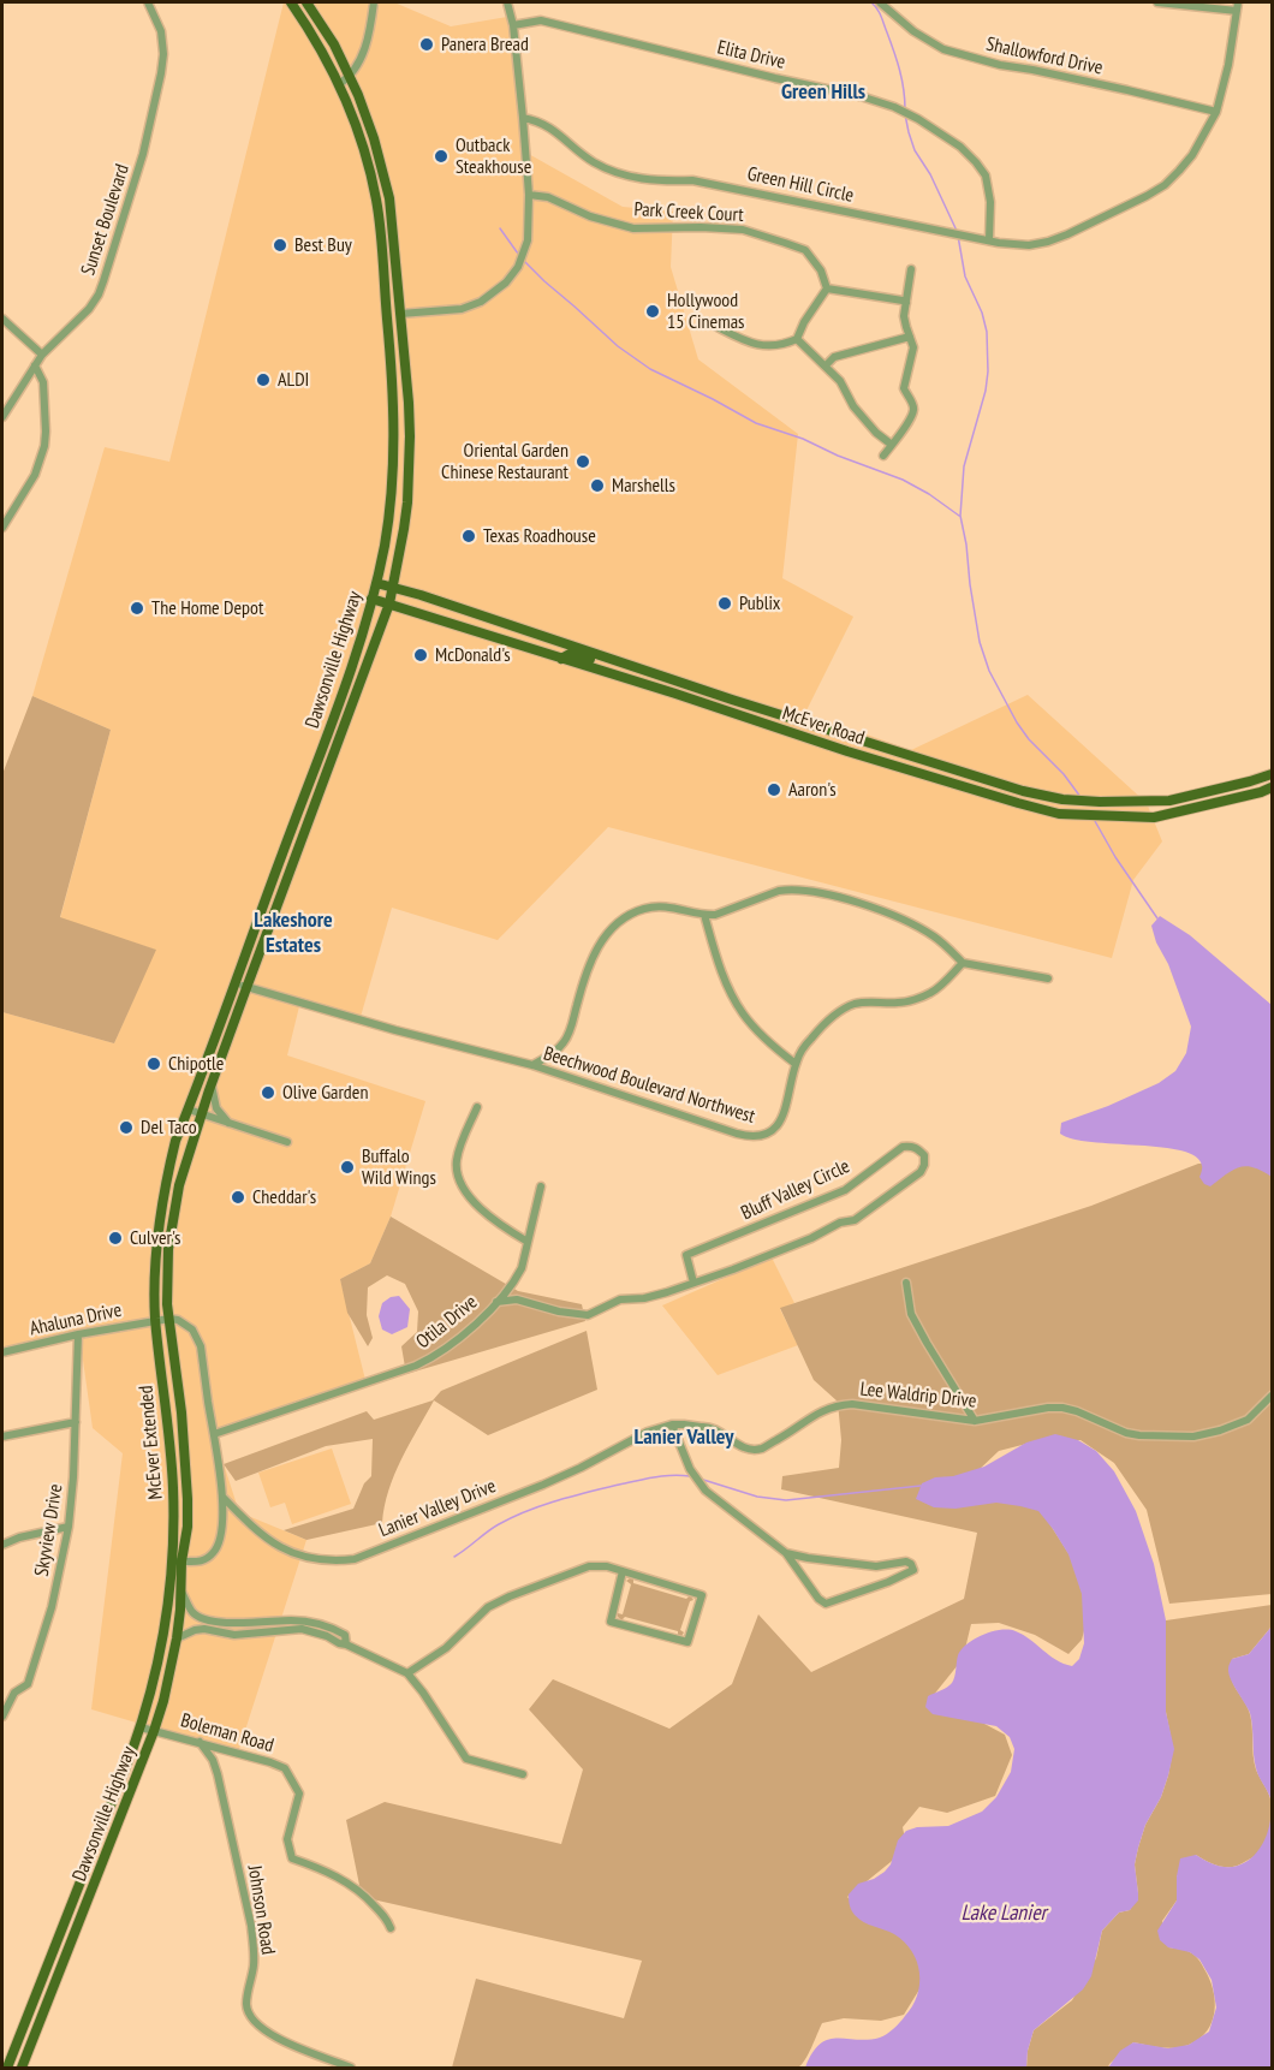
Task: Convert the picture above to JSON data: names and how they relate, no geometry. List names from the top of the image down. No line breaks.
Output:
{"streets":{"main road":["Dawsonville Highway","McEver Road","McEver Extended"],"street":["Elita Drive","Shallowford Drive","Green Hill Circle","Park Creek Court","Sunset Boulevard","Beechwood Boulevard Northwest","Bluff Valley Circle","Ahaluna Drive","Otila Drive","Lee Waldrip Drive","Lanier Valley Drive","Skyview Drive","Boleman Road","Johnson Road"]},"crossings":[["Elita Drive","Green Hill Circle"],["Shallowford Drive","Green Hill Circle"],["Dawsonville Highway","McEver Road"],["Dawsonville Highway","Beechwood Boulevard Northwest"],["Dawsonville Highway","Ahaluna Drive"],["Dawsonville Highway","McEver Extended"],["Dawsonville Highway","Boleman Road"],["Bluff Valley Circle","Otila Drive"],["Ahaluna Drive","McEver Extended"],["Ahaluna Drive","Skyview Drive"],["Lee Waldrip Drive","Lanier Valley Drive"],["Boleman Road","Johnson Road"]],"districts":["Green Hills","Lakeshore Estates","Lanier Valley"],"water":["Lake Lanier"],"places":["Panera Bread","Outback Steakhouse","Best Buy","Hollywood 15 Cinemas","ALDI","Oriental Garden Chinese Restaurant","Marshells","Texas Roadhouse","Publix","The Home Depot","McDonald's","Aaron's","Chipotle","Olive Garden","Del Taco","Buffalo Wild Wings","Cheddar's","Culver's"]}
